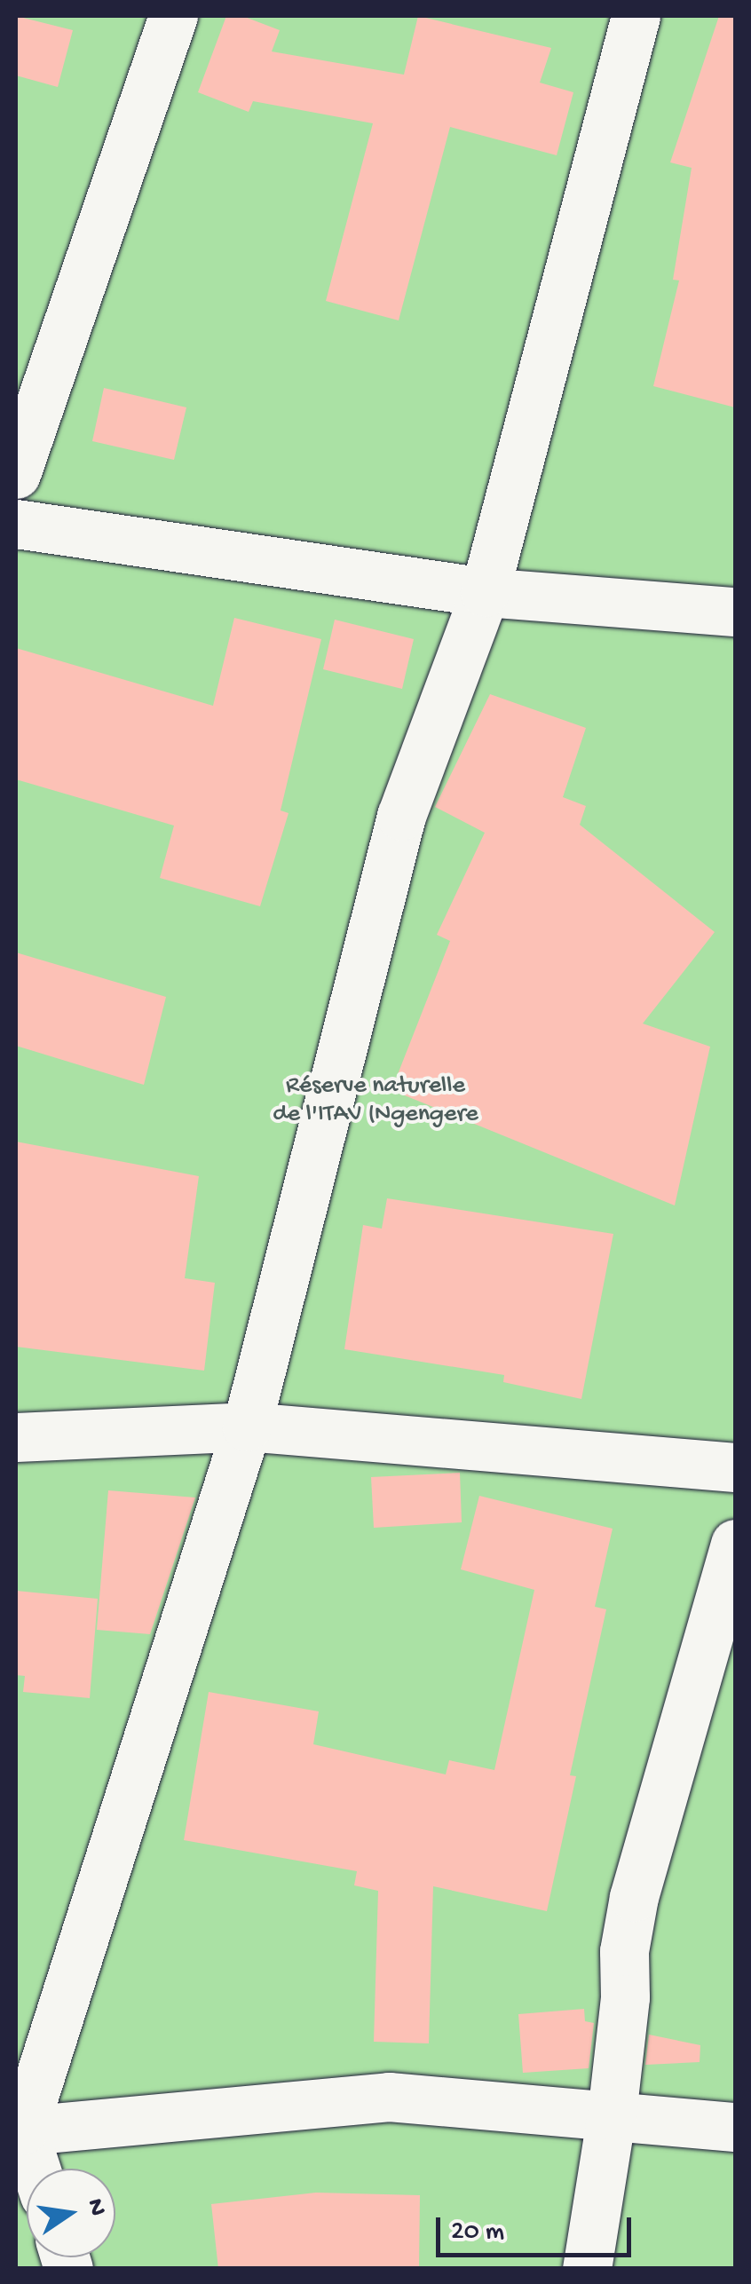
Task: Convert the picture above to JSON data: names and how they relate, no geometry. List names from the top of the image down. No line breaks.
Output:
{"parks":["Réserve naturelle de l'ITAV (Ngengere"],"scale_bar":"20 m","north":"right"}
